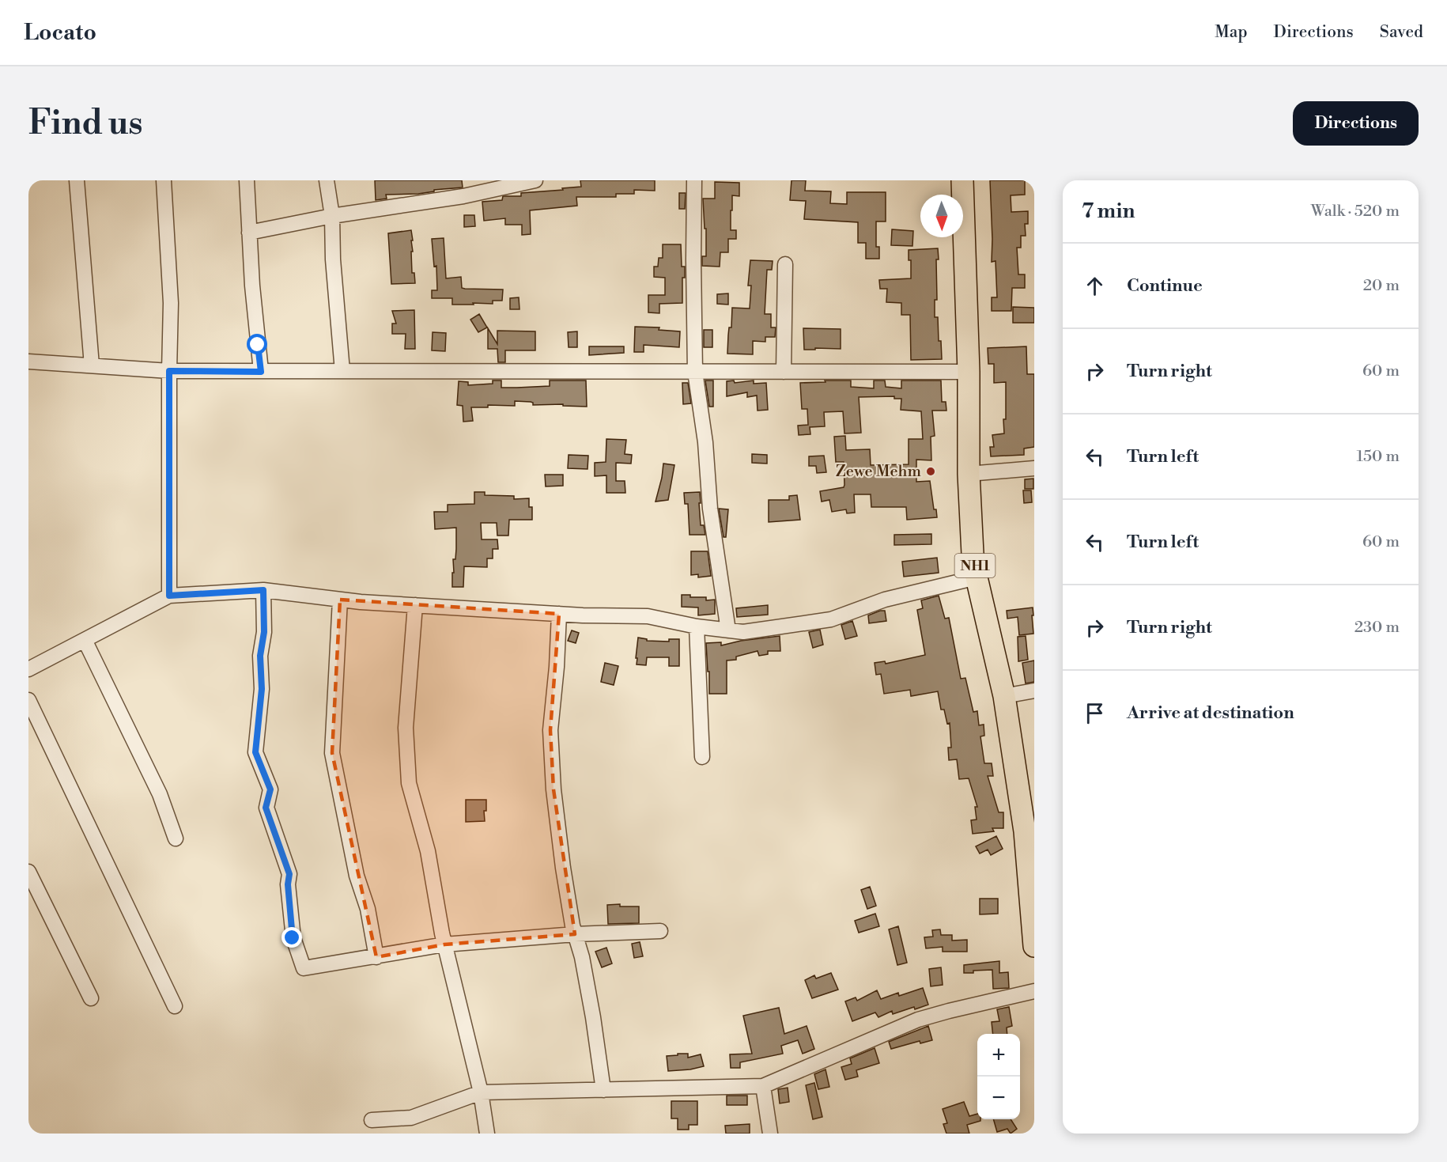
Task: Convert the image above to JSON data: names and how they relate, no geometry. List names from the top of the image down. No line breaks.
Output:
{"streets":{"highway":["NH1"]},"places":["Zewe Mehm"],"north":"bottom","page":{"header":"Locato","nav":["Map","Directions","Saved"],"buttons":"Directions","title":"Find us","heading":["7 min","Walk · 520 m"],"list":[["Continue","20 m"],["Turn right","60 m"],["Turn left","150 m"],["Turn left","60 m"],["Turn right","230 m"],"Arrive at destination"],"map_buttons":["+","−"]}}
